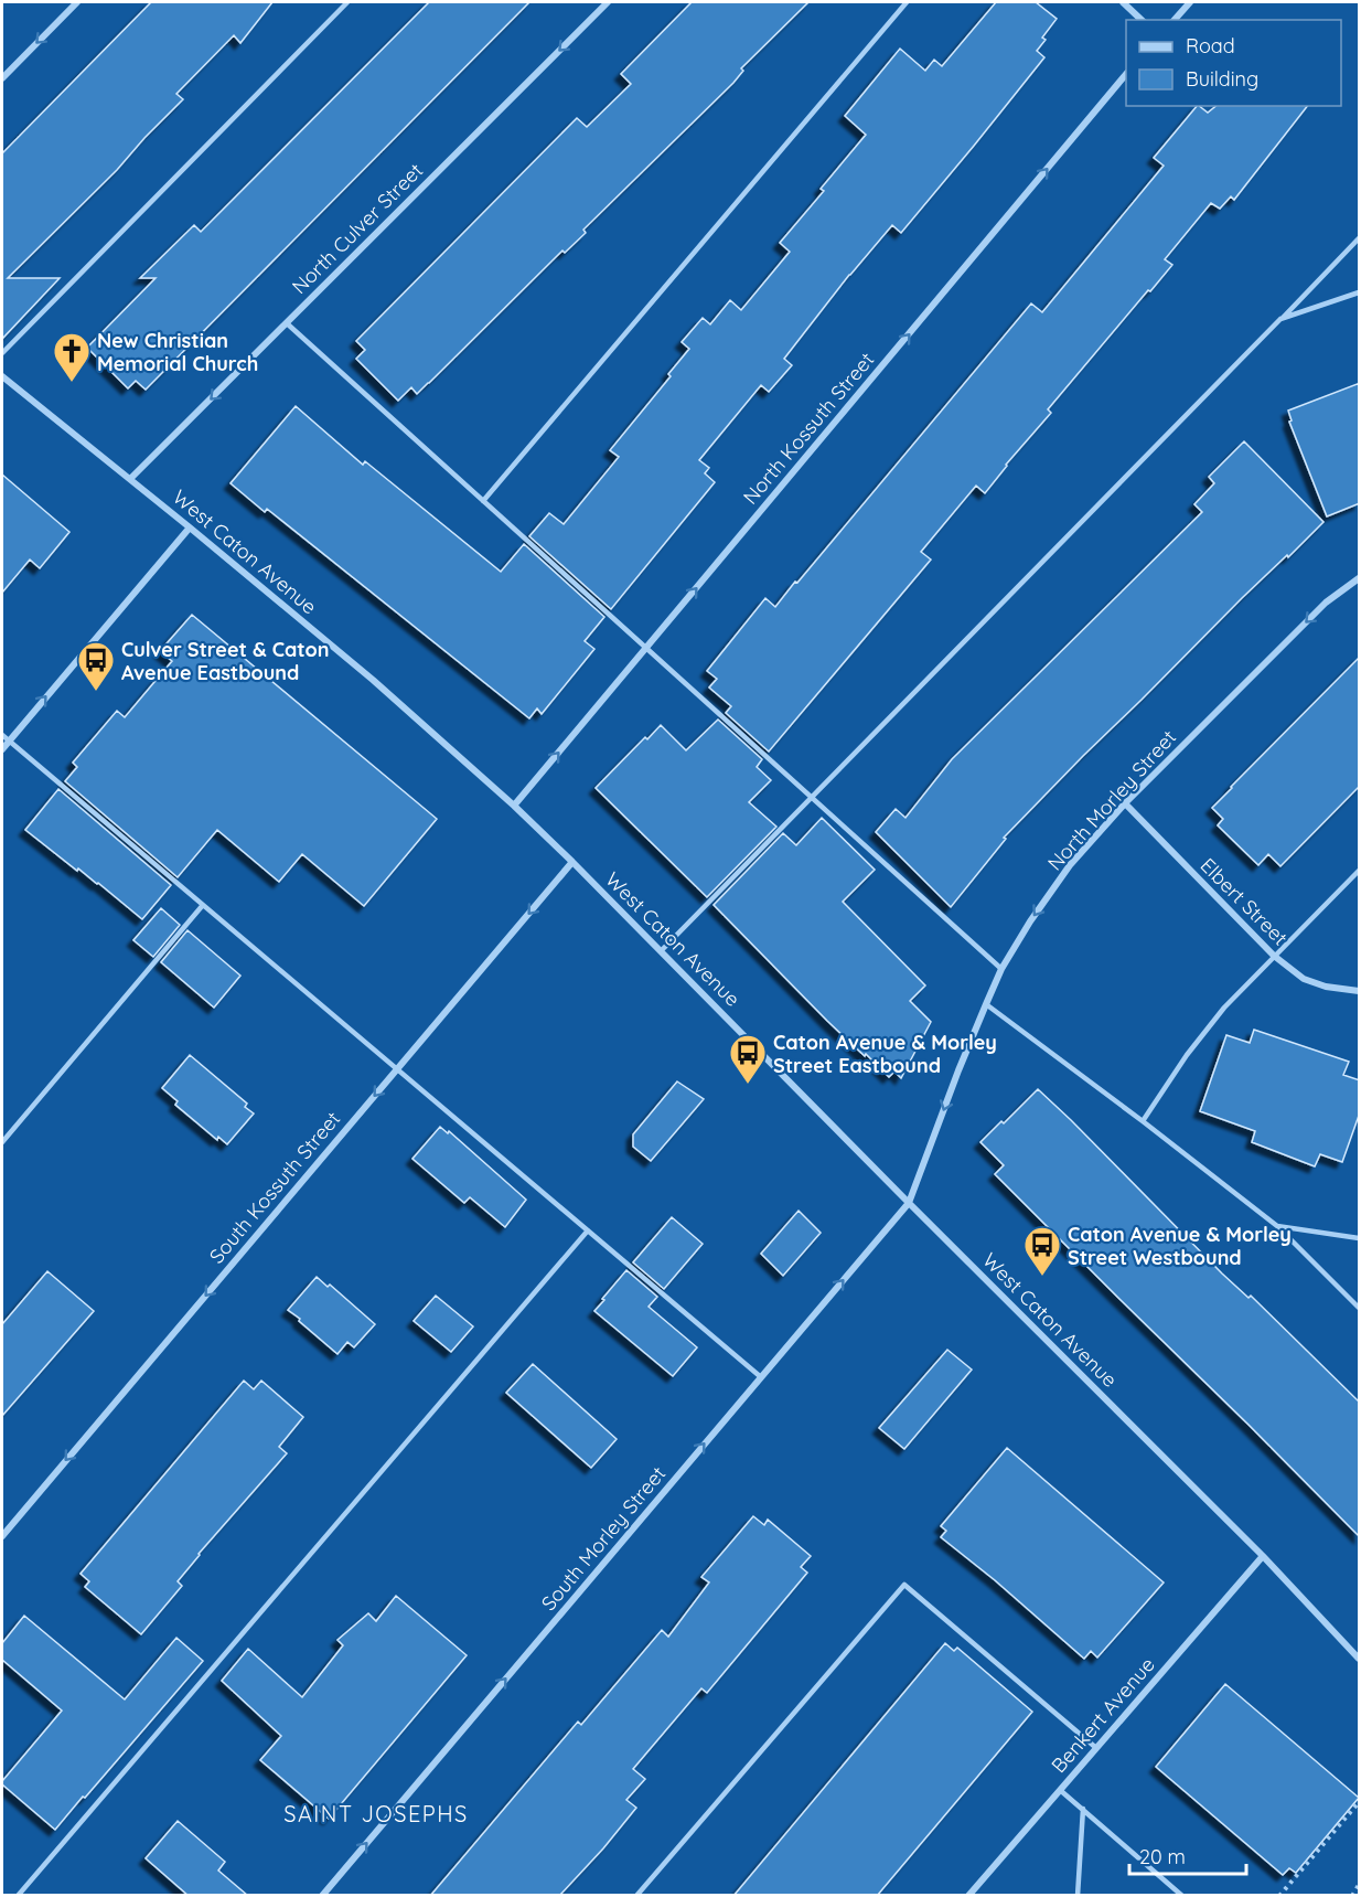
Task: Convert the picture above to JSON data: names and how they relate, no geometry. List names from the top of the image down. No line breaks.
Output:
{"streets":{"street":["North Culver Street","North Kossuth Street","West Caton Avenue","North Morley Street","Elbert Street","South Kossuth Street","South Morley Street","Benkert Avenue"]},"crossings":[["North Culver Street","West Caton Avenue"],["North Kossuth Street","West Caton Avenue"],["West Caton Avenue","North Morley Street"],["West Caton Avenue","South Kossuth Street"],["West Caton Avenue","South Morley Street"],["West Caton Avenue","Benkert Avenue"],["North Morley Street","Elbert Street"],["North Morley Street","South Morley Street"]],"one_way":["North Culver Street","North Kossuth Street","North Morley Street","South Kossuth Street","South Morley Street"],"districts":["SAINT JOSEPHS"],"places":{"church":["New Christian Memorial Church"],"bus stop":["Culver Street & Caton Avenue Eastbound","Caton Avenue & Morley Street Eastbound","Caton Avenue & Morley Street Westbound"]},"legend":["Road","Building"],"scale_bar":"20 m"}
